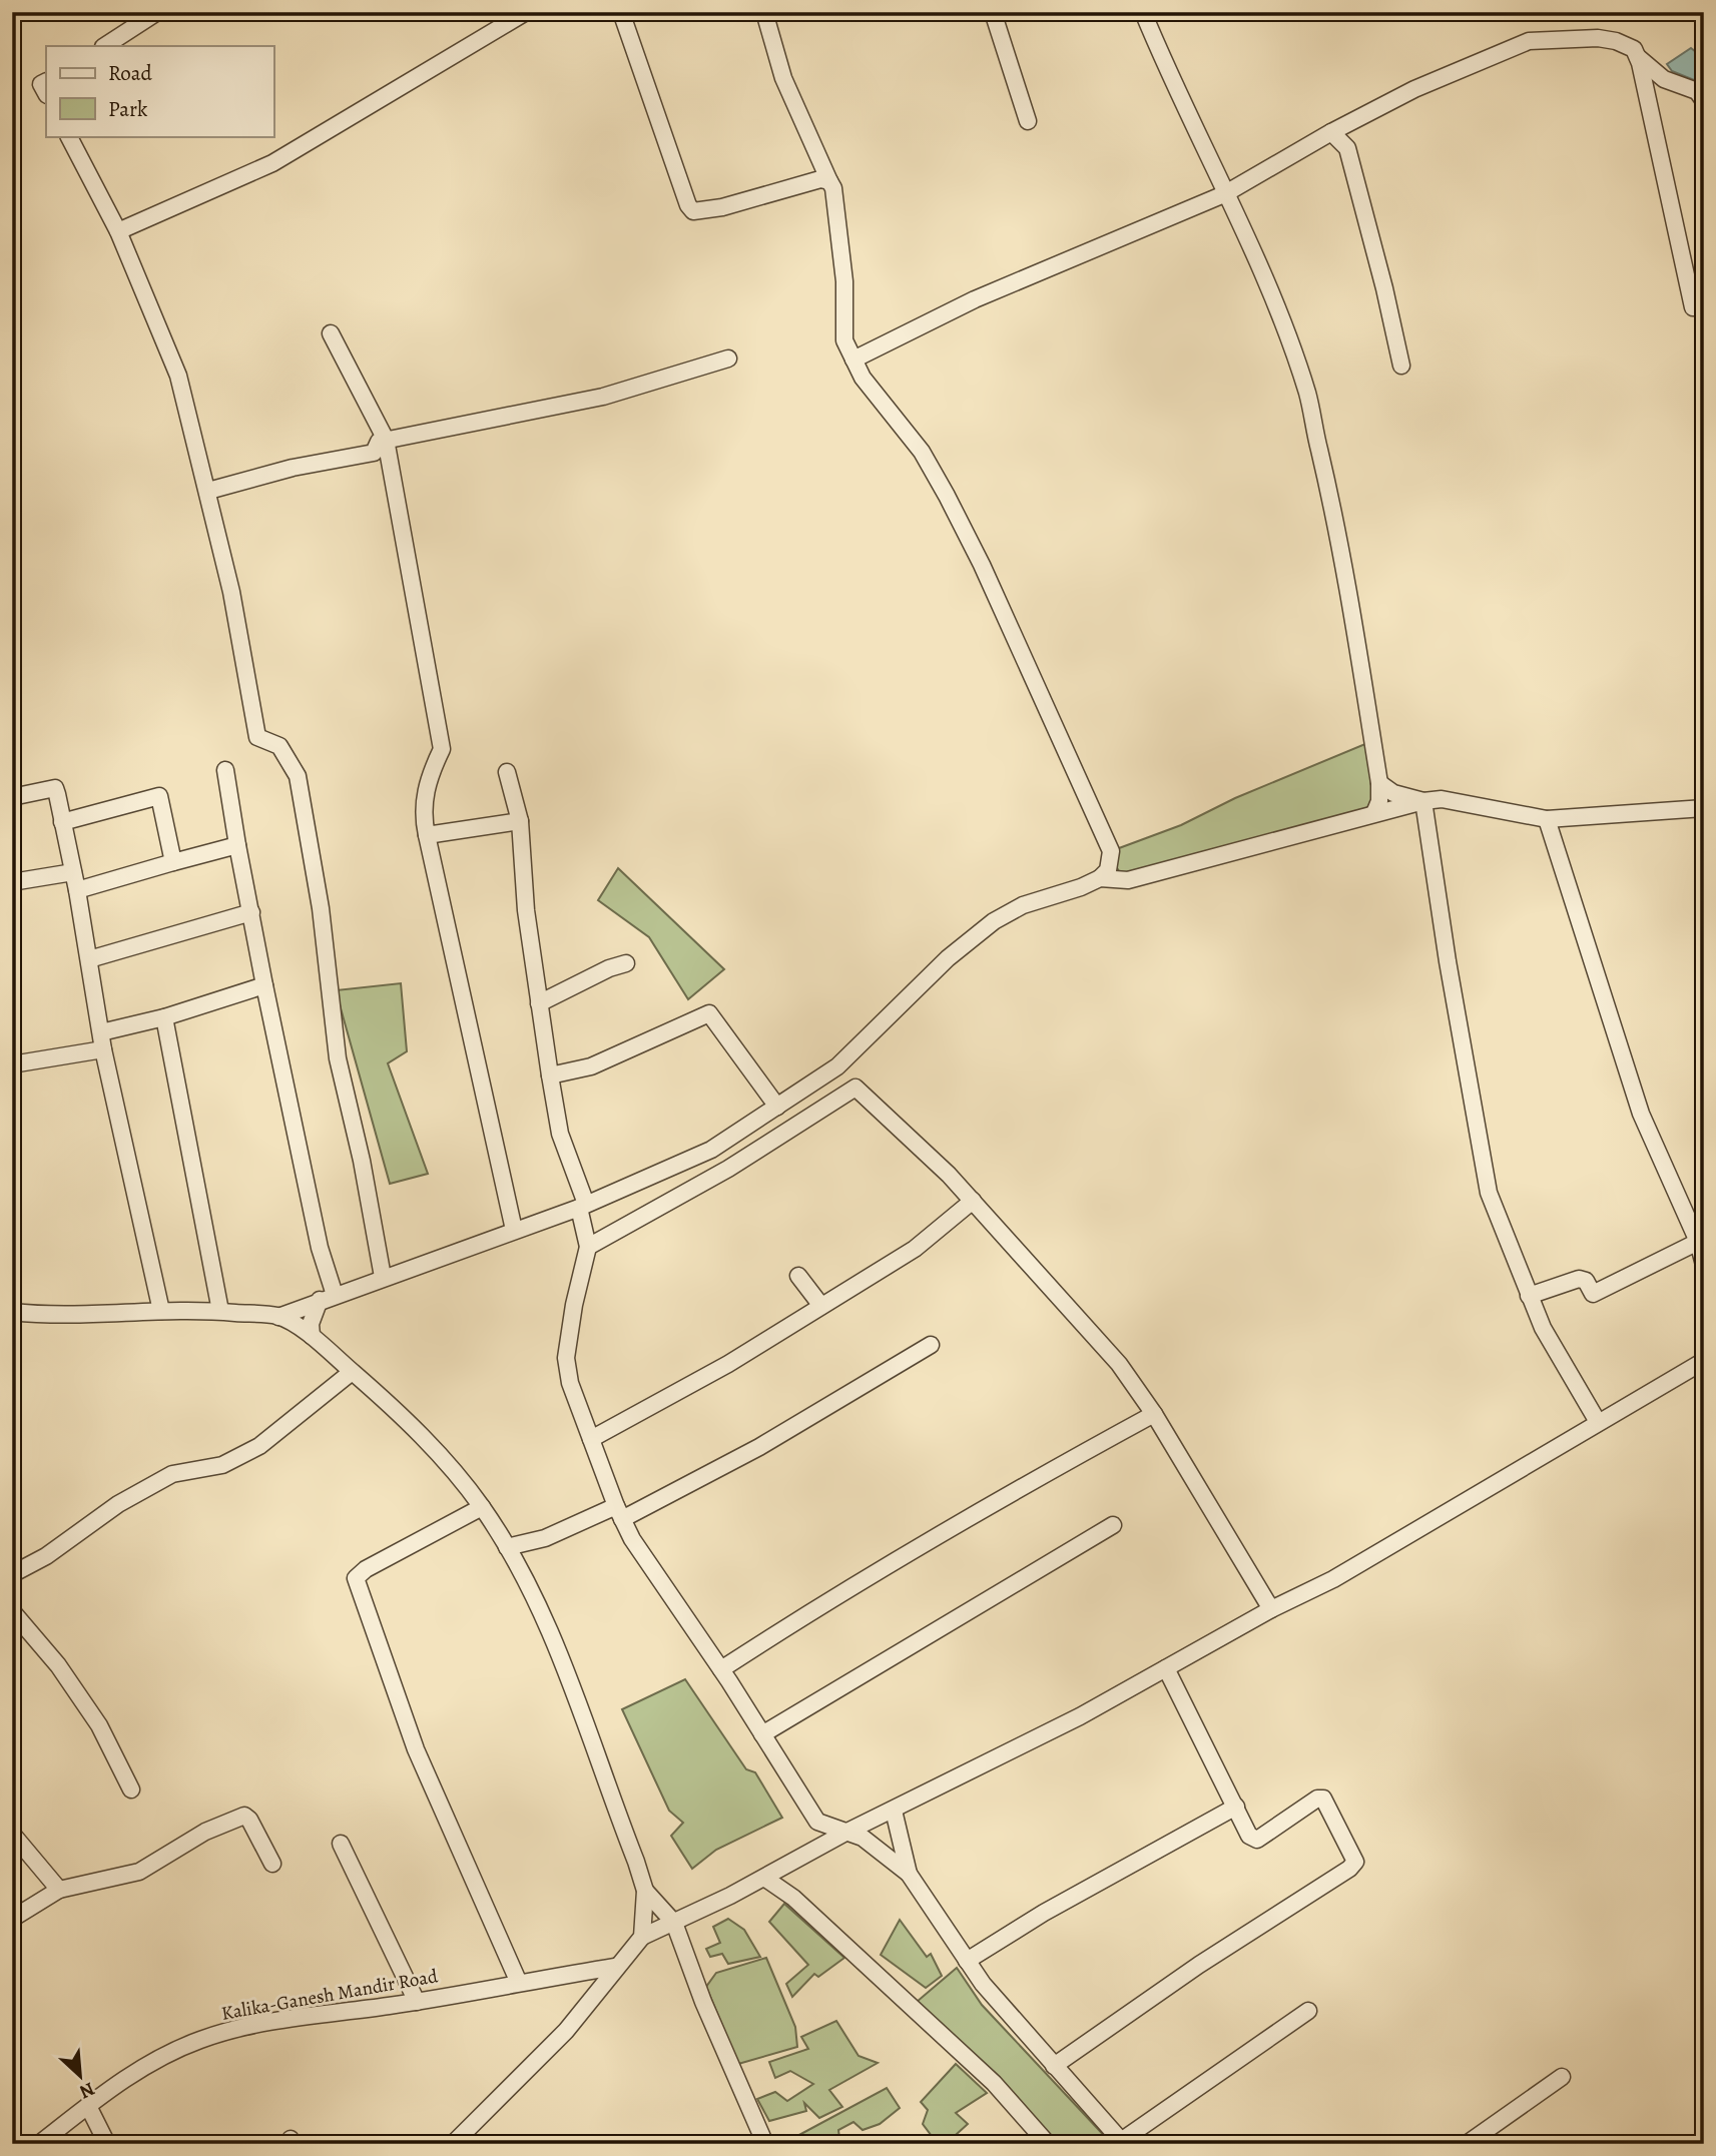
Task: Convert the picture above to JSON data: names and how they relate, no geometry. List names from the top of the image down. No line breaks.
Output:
{"streets":{"street":["Kalika-Ganesh Mandir Road"]},"legend":["Road","Park"],"north":"bottom right"}
